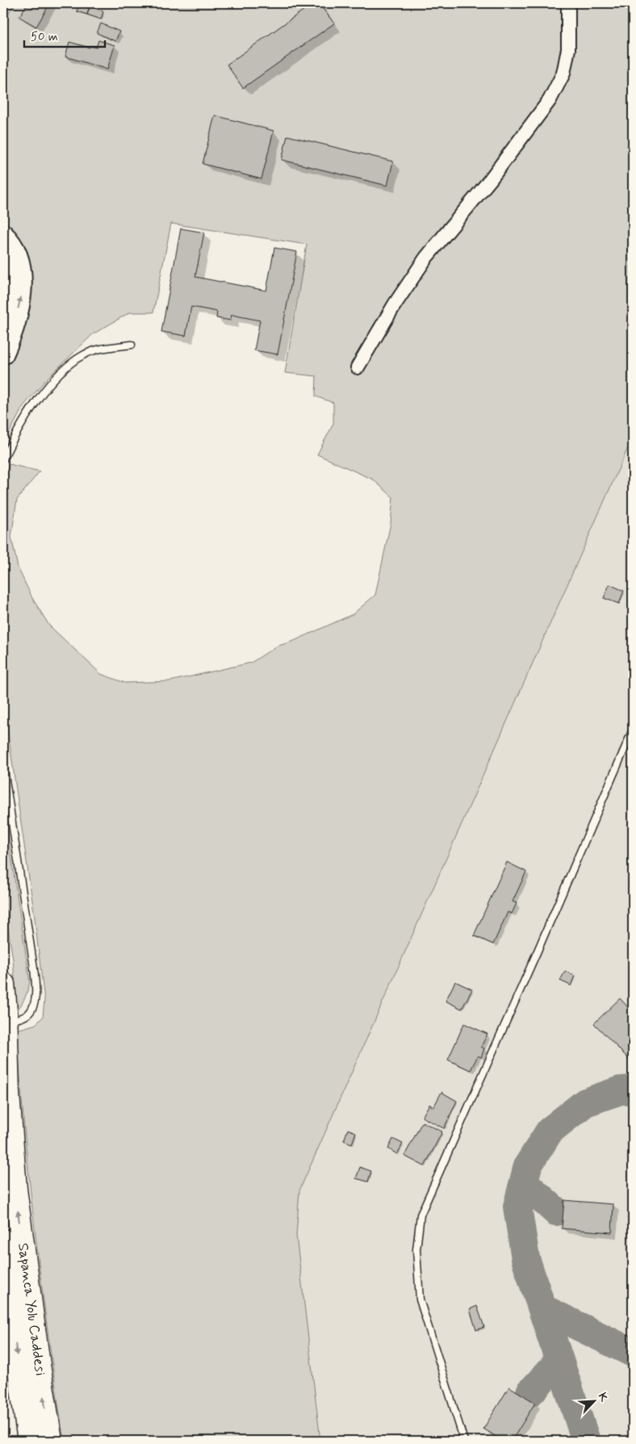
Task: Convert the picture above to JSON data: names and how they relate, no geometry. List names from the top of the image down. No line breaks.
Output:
{"streets":{"highway":["Sapanca Yolu Caddesi"]},"scale_bar":"50 m","north":"top right"}
